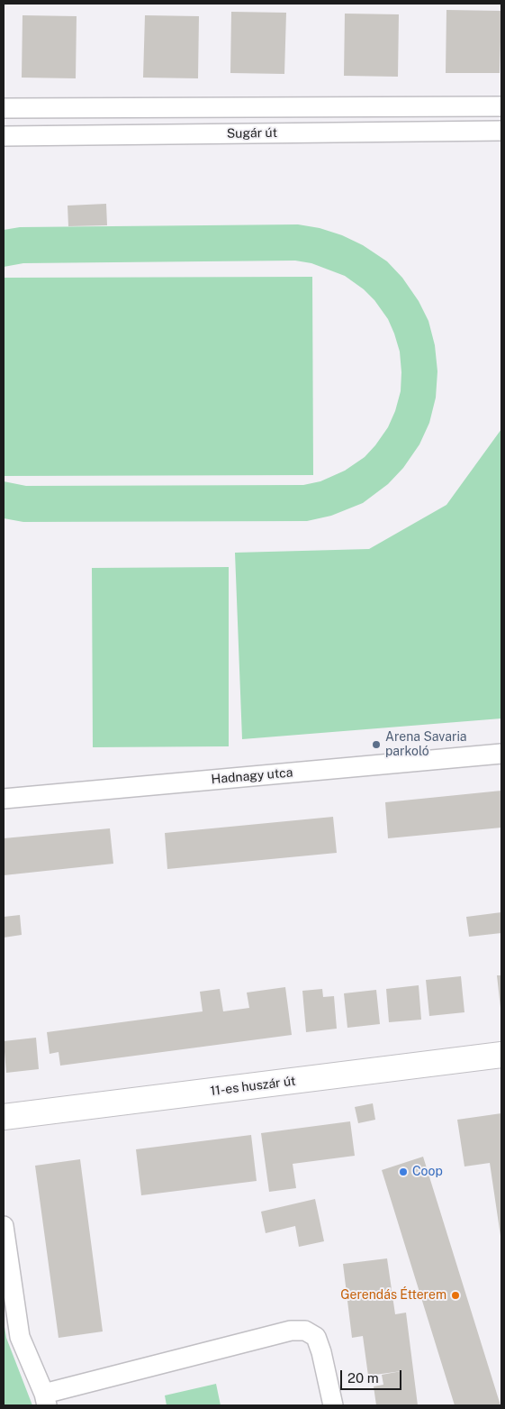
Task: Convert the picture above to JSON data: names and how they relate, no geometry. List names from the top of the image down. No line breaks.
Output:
{"streets":{"main road":["11-es huszár út"],"street":["Sugár út","Hadnagy utca"]},"places":["Arena Savaria parkoló","Coop","Gerendás Étterem"],"scale_bar":"20 m"}
